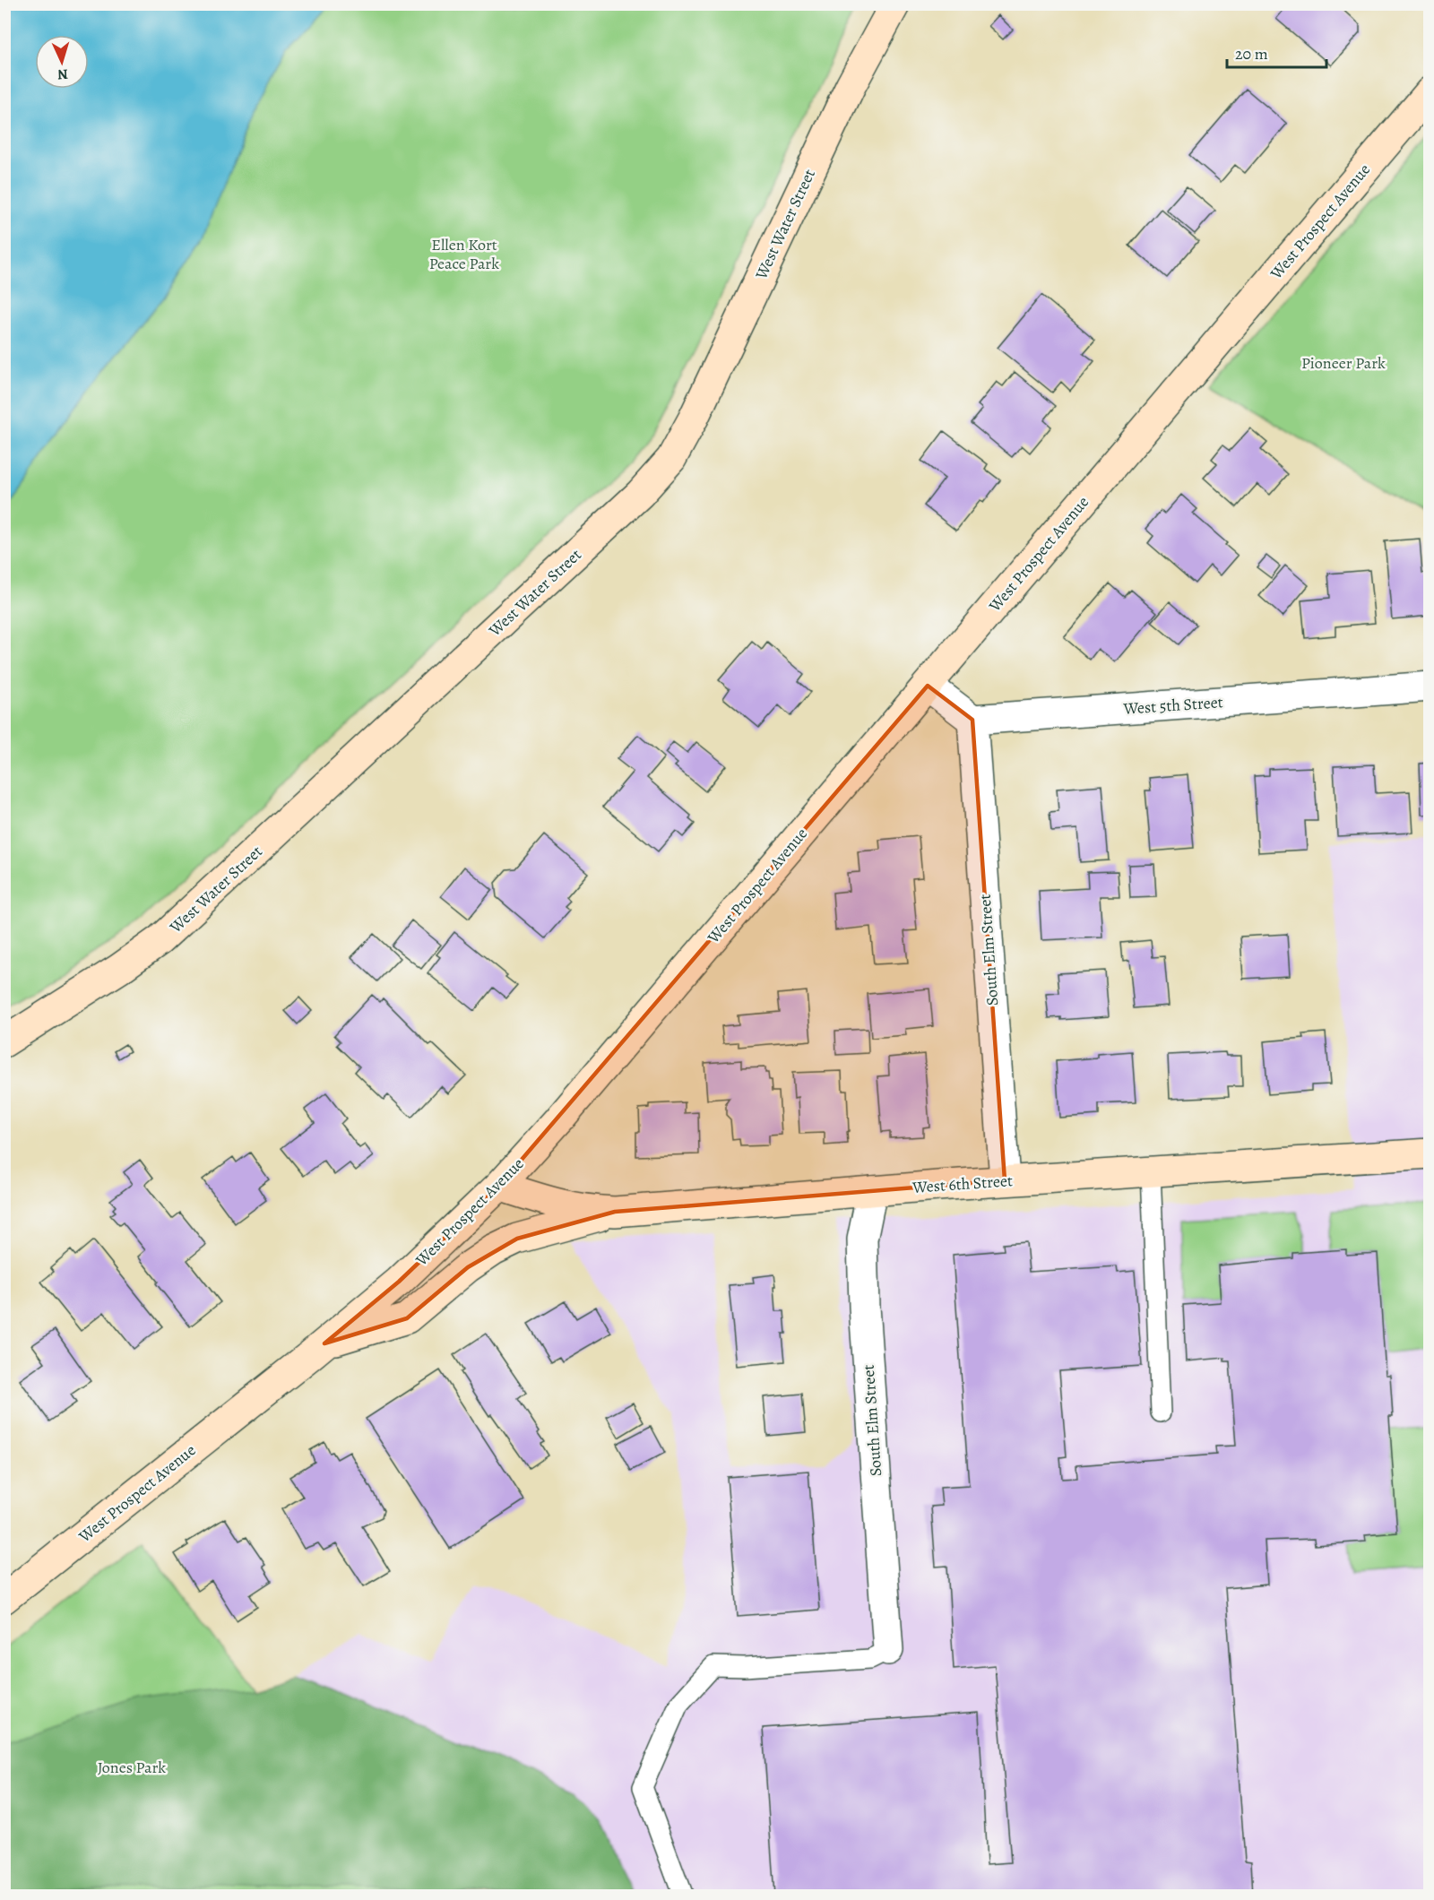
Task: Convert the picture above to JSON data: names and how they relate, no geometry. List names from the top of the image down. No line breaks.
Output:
{"streets":{"main road":["West Prospect Avenue","West Water Street","West 6th Street"],"street":["West 5th Street","South Elm Street"]},"crossings":[["West Prospect Avenue","West 6th Street"],["West 5th Street","South Elm Street"],["South Elm Street","West 6th Street"]],"parks":["Ellen Kort Peace Park","Pioneer Park","Jones Park"],"scale_bar":"20 m","north":"bottom"}
